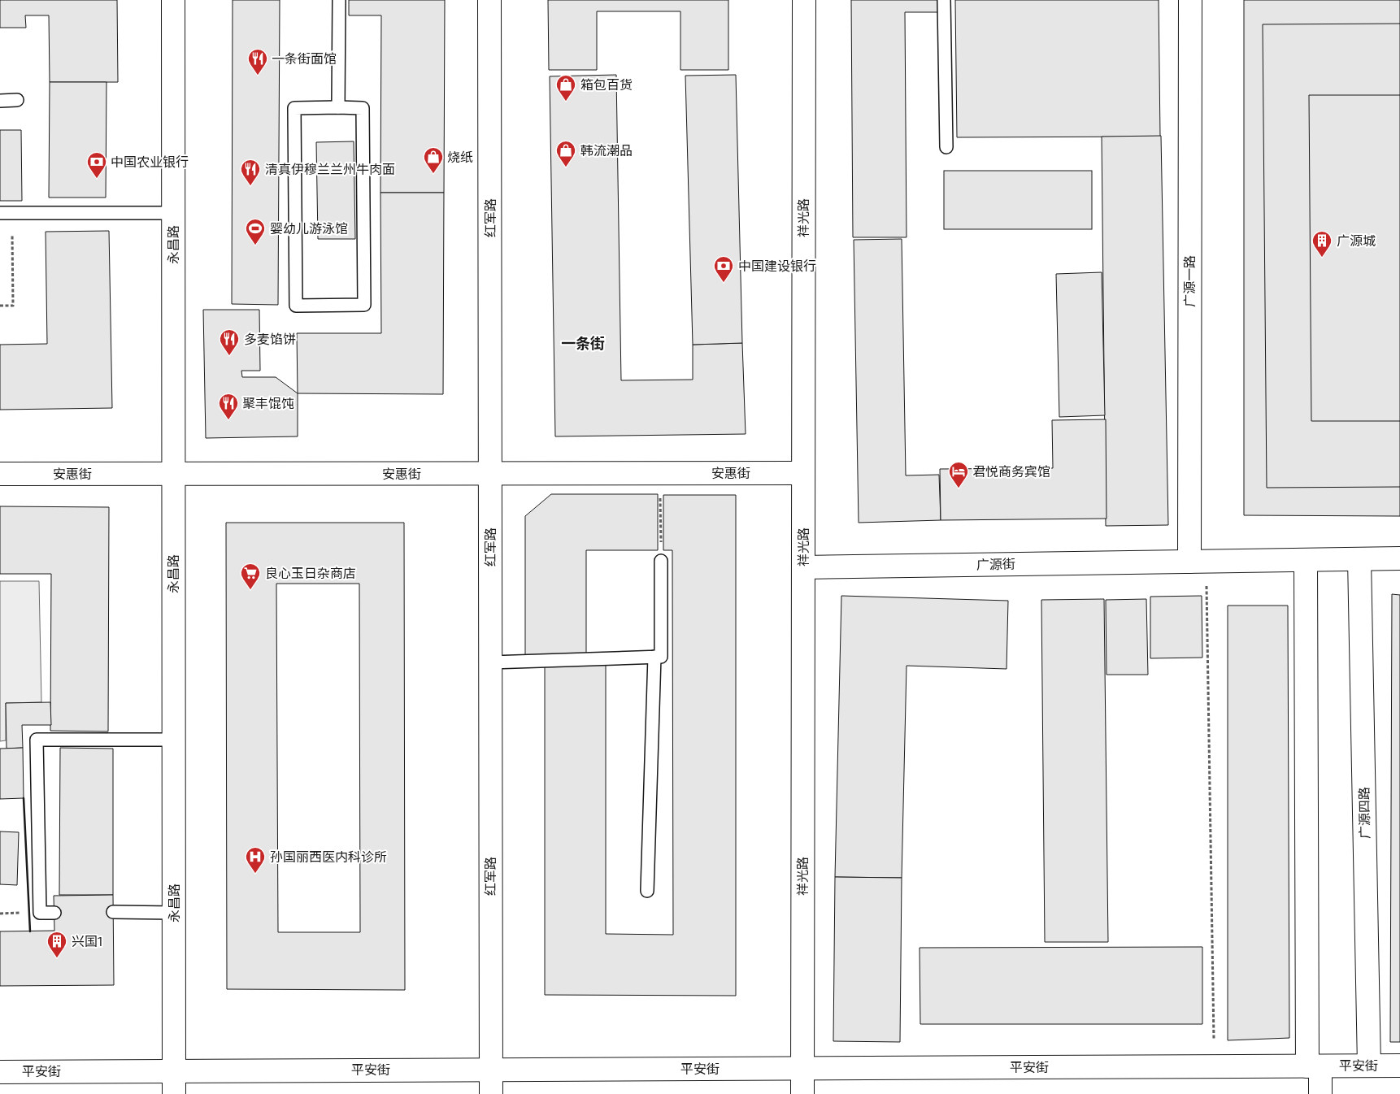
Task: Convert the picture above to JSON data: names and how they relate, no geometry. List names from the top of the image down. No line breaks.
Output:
{"streets":{"street":["红军路","祥光路","永昌路","广源一路","安惠街","广源街","广源四路","平安街"]},"crossings":[["红军路","安惠街"],["红军路","平安街"],["祥光路","安惠街"],["祥光路","广源街"],["祥光路","平安街"],["永昌路","安惠街"],["永昌路","平安街"],["广源一路","广源街"],["广源街","广源四路"],["广源四路","平安街"]],"districts":["一条街"],"places":{"restaurant":["一条街面馆","清真伊穆兰兰州牛肉面","多麦馅饼","聚丰馄饨"],"shop":["箱包百货","韩流潮品","烧纸"],"bank":["中国农业银行","中国建设银行"],"sports":["婴幼儿游泳馆"],"building":["广源城","兴国1"],"hotel":["君悦商务宾馆"],"supermarket":["良心玉日杂商店"],"hospital":["孙国丽西医内科诊所"]}}
